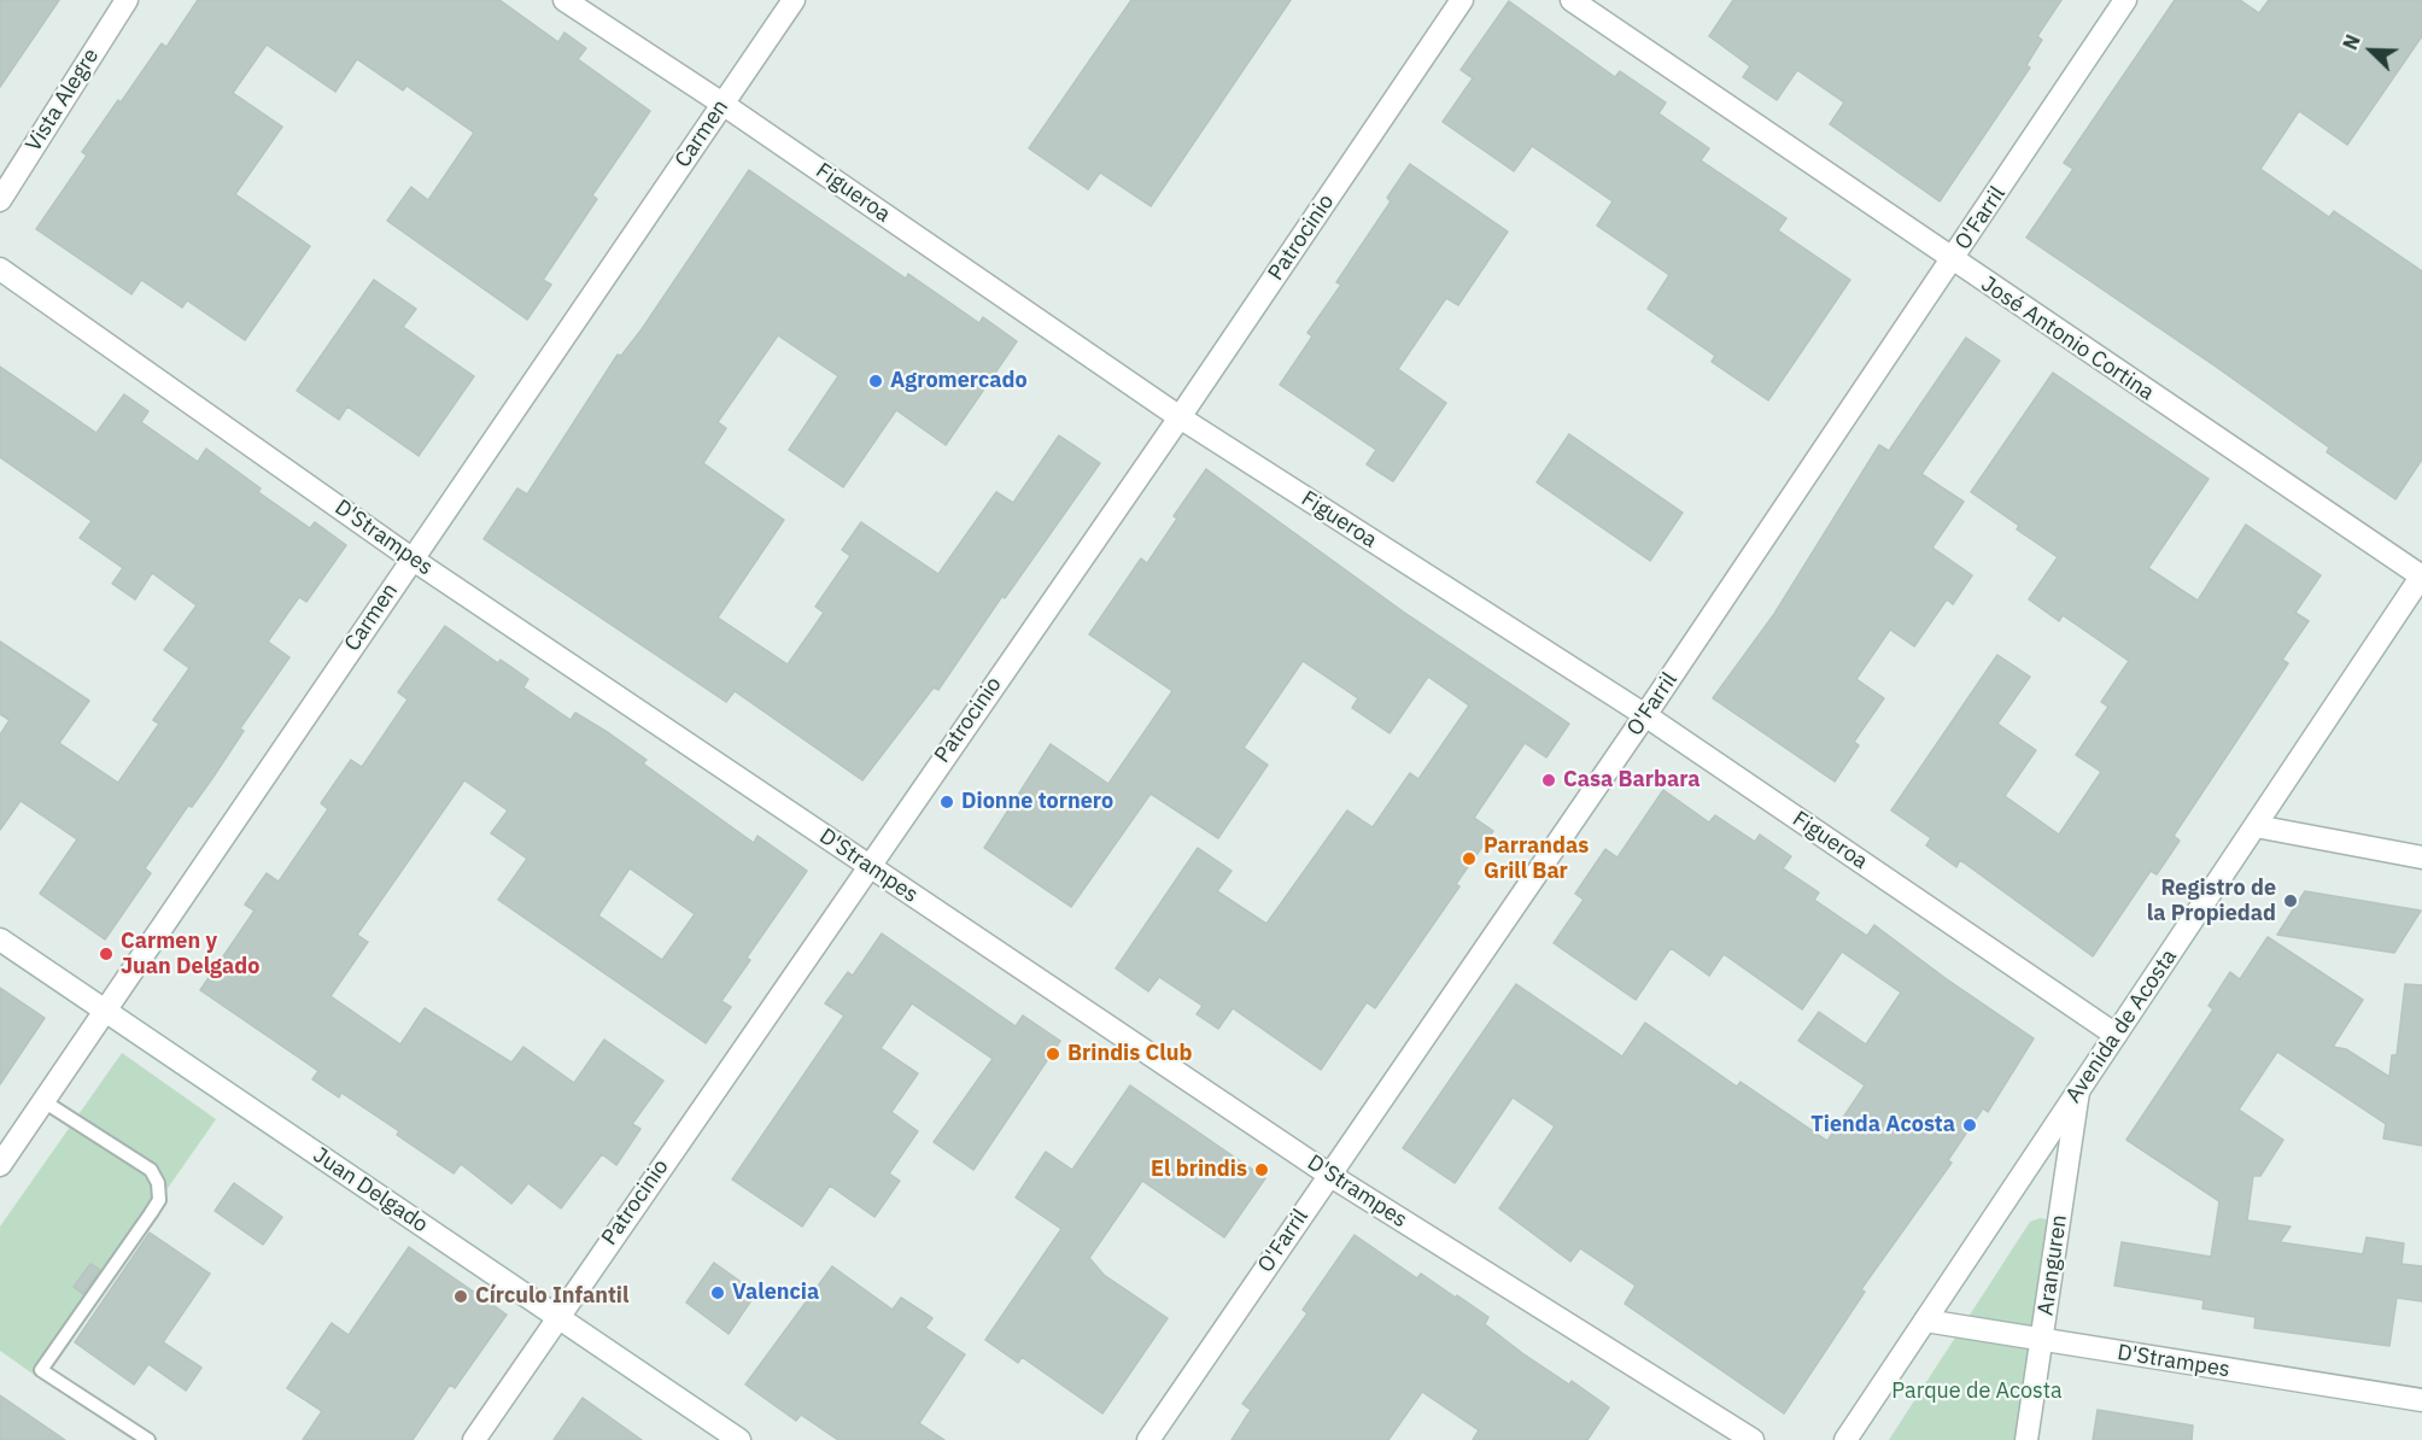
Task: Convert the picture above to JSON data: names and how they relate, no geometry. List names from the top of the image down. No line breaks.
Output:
{"streets":{"street":["Vista Alegre","Carmen","Figueroa","O'Farril","Patrocinio","José Antonio Cortina","D'Strampes","Avenida de Acosta","Juan Delgado","Aranguren"]},"crossings":[["Carmen","Figueroa"],["Carmen","D'Strampes"],["Carmen","Juan Delgado"],["Figueroa","O'Farril"],["Figueroa","Patrocinio"],["Figueroa","Avenida de Acosta"],["O'Farril","José Antonio Cortina"],["O'Farril","D'Strampes"],["Patrocinio","D'Strampes"],["Patrocinio","Juan Delgado"],["José Antonio Cortina","Avenida de Acosta"],["D'Strampes","Avenida de Acosta"],["D'Strampes","Aranguren"],["Avenida de Acosta","Aranguren"]],"parks":["Parque de Acosta"],"places":["Agromercado","Casa Barbara","Dionne tornero","Parrandas Grill Bar","Registro de la Propiedad","Carmen y Juan Delgado","Brindis Club","Tienda Acosta","El brindis","Valencia","Círculo Infantil"],"north":"top left"}
